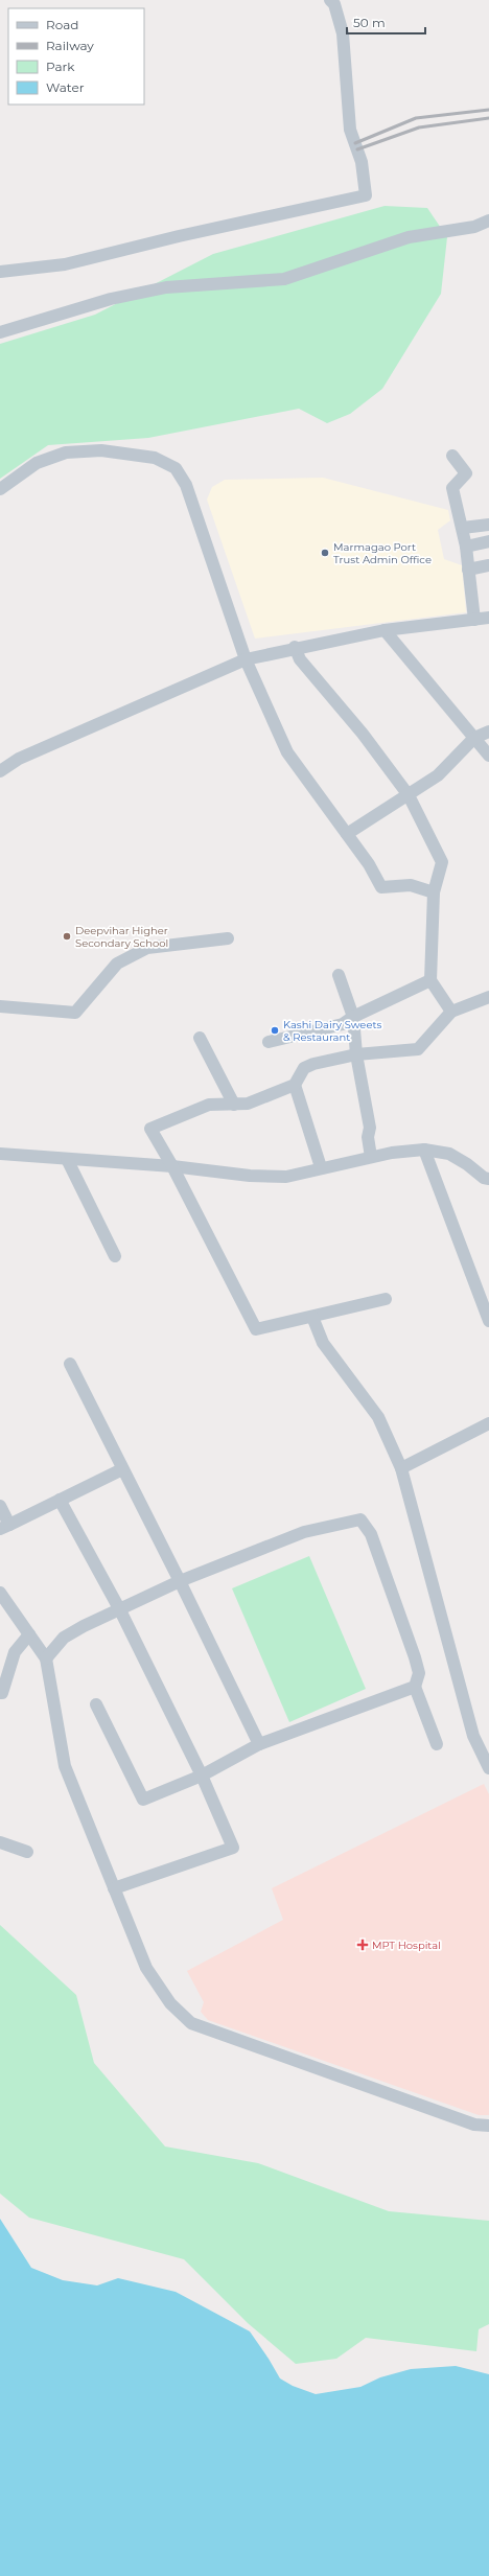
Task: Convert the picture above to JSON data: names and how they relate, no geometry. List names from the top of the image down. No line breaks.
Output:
{"places":{"other":["Marmagao Port Trust Admin Office","Deepvihar Higher Secondary School","Kashi Dairy Sweets & Restaurant"],"health":["MPT Hospital"]},"legend":["Road","Railway","Park","Water"],"scale_bar":"50 m"}
